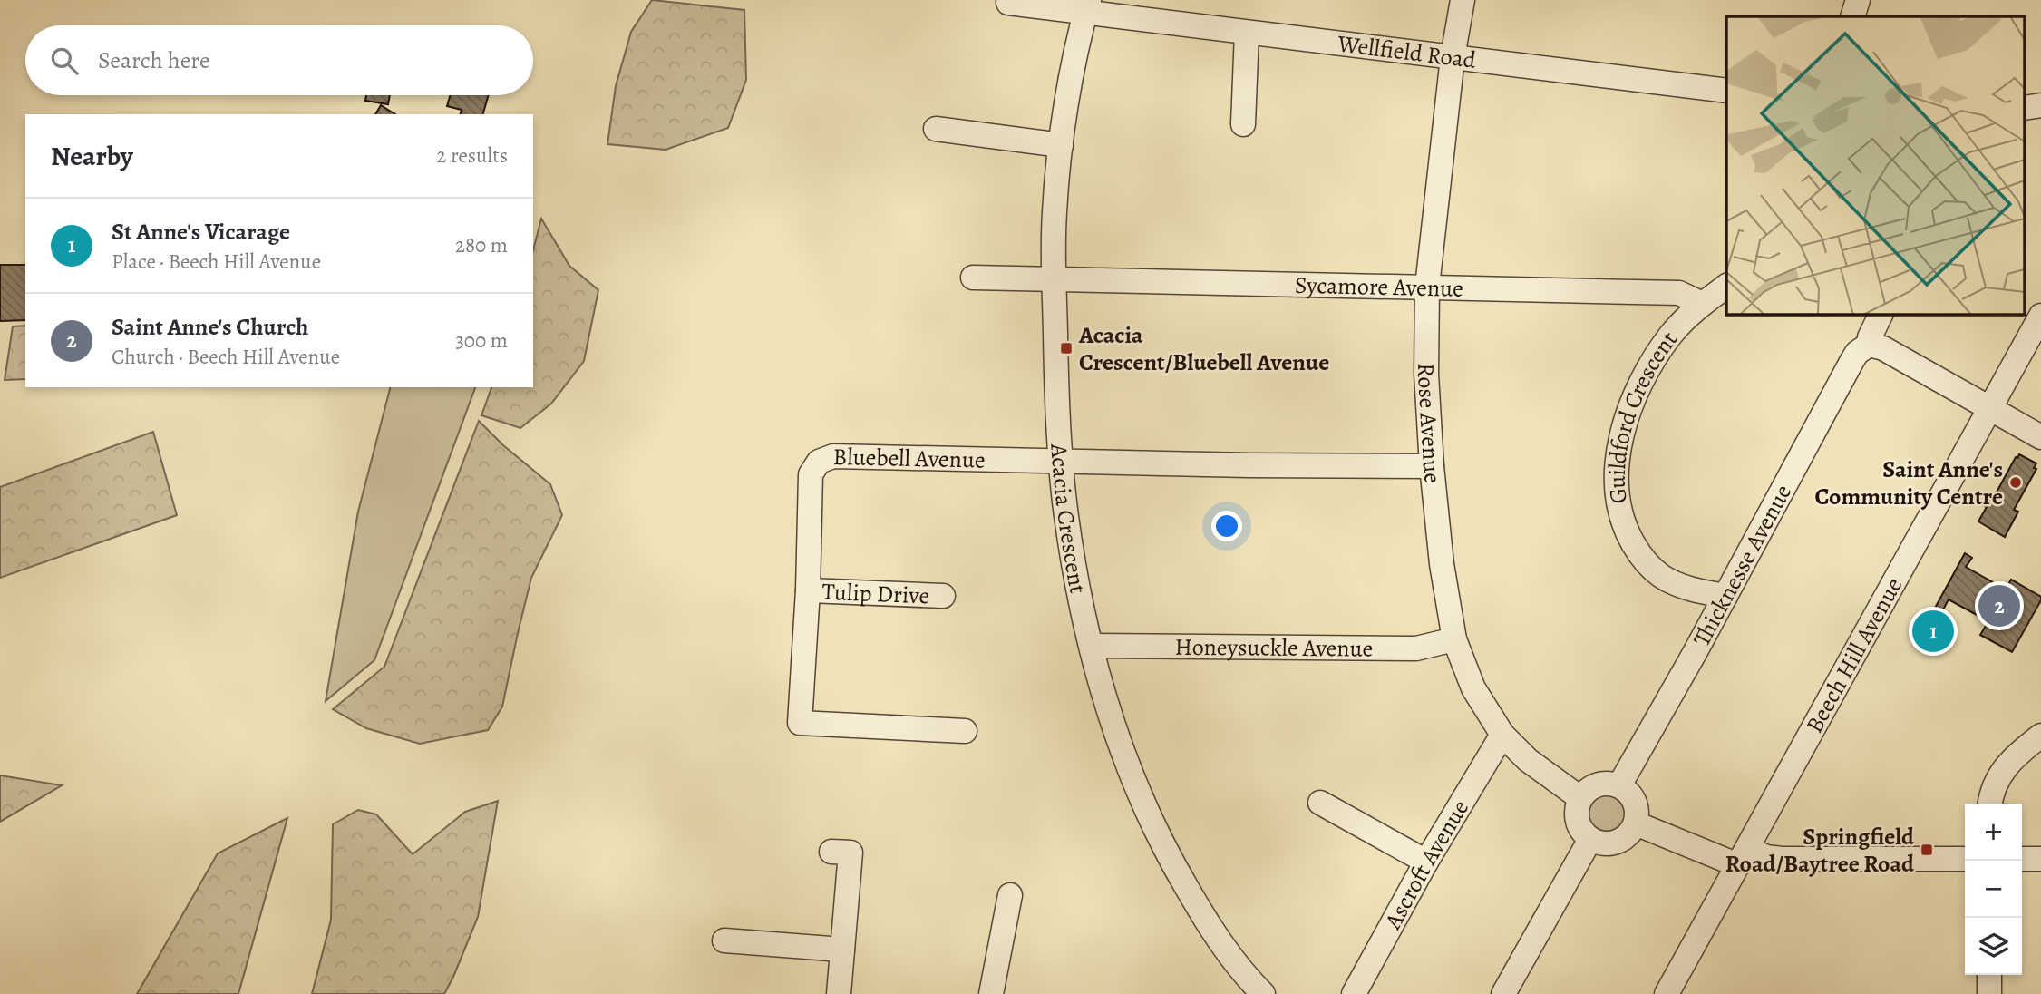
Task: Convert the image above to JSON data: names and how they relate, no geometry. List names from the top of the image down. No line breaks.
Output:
{"streets":{"street":["Wellfield Road","Sycamore Avenue","Guildford Crescent","Rose Avenue","Bluebell Avenue","Acacia Crescent","Thicknesse Avenue","Tulip Drive","Honeysuckle Avenue","Beech Hill Avenue","Ascroft Avenue"]},"crossings":[["Wellfield Road","Rose Avenue"],["Wellfield Road","Acacia Crescent"],["Sycamore Avenue","Guildford Crescent"],["Sycamore Avenue","Rose Avenue"],["Sycamore Avenue","Acacia Crescent"],["Guildford Crescent","Thicknesse Avenue"],["Rose Avenue","Bluebell Avenue"],["Rose Avenue","Thicknesse Avenue"],["Rose Avenue","Honeysuckle Avenue"],["Rose Avenue","Ascroft Avenue"],["Bluebell Avenue","Acacia Crescent"],["Bluebell Avenue","Tulip Drive"],["Acacia Crescent","Honeysuckle Avenue"]],"places":{"transit":["Acacia Crescent/Bluebell Avenue","Springfield Road/Baytree Road"],"other":["Saint Anne's Community Centre"]},"page":{"search":"Search here","heading":["Nearby","2 results"],"list":[{"mark":"1","name":"St Anne's Vicarage","note":"Place · Beech Hill Avenue","value":"280 m"},{"mark":"2","name":"Saint Anne's Church","note":"Church · Beech Hill Avenue","value":"300 m"}],"pins":["2","1"],"map_buttons":["+","−"]}}
